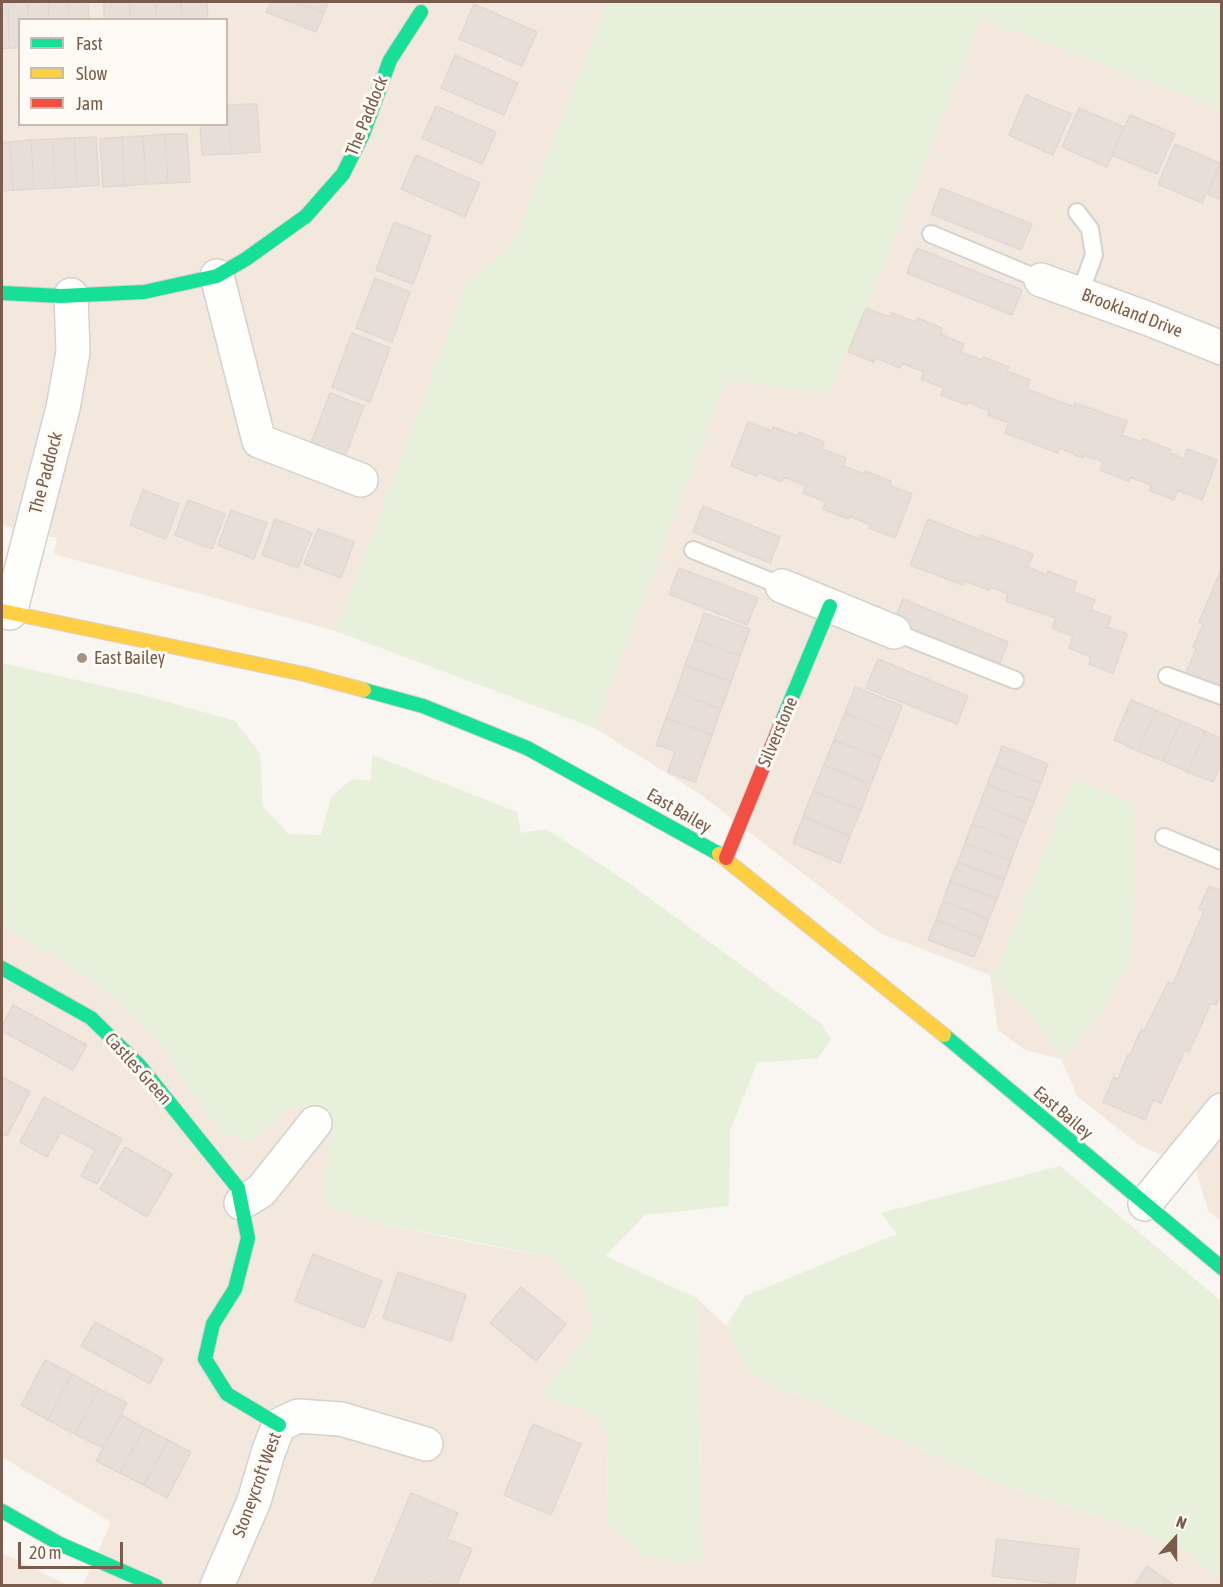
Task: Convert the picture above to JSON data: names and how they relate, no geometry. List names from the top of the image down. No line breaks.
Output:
{"streets":{"street":["The Paddock","Brookland Drive","Silverstone","East Bailey","Castles Green","Stoneycroft West"]},"crossings":[["The Paddock","East Bailey"],["Silverstone","East Bailey"],["Castles Green","Stoneycroft West"]],"places":["East Bailey"],"legend":["Fast","Slow","Jam"],"scale_bar":"20 m","north":"top"}
